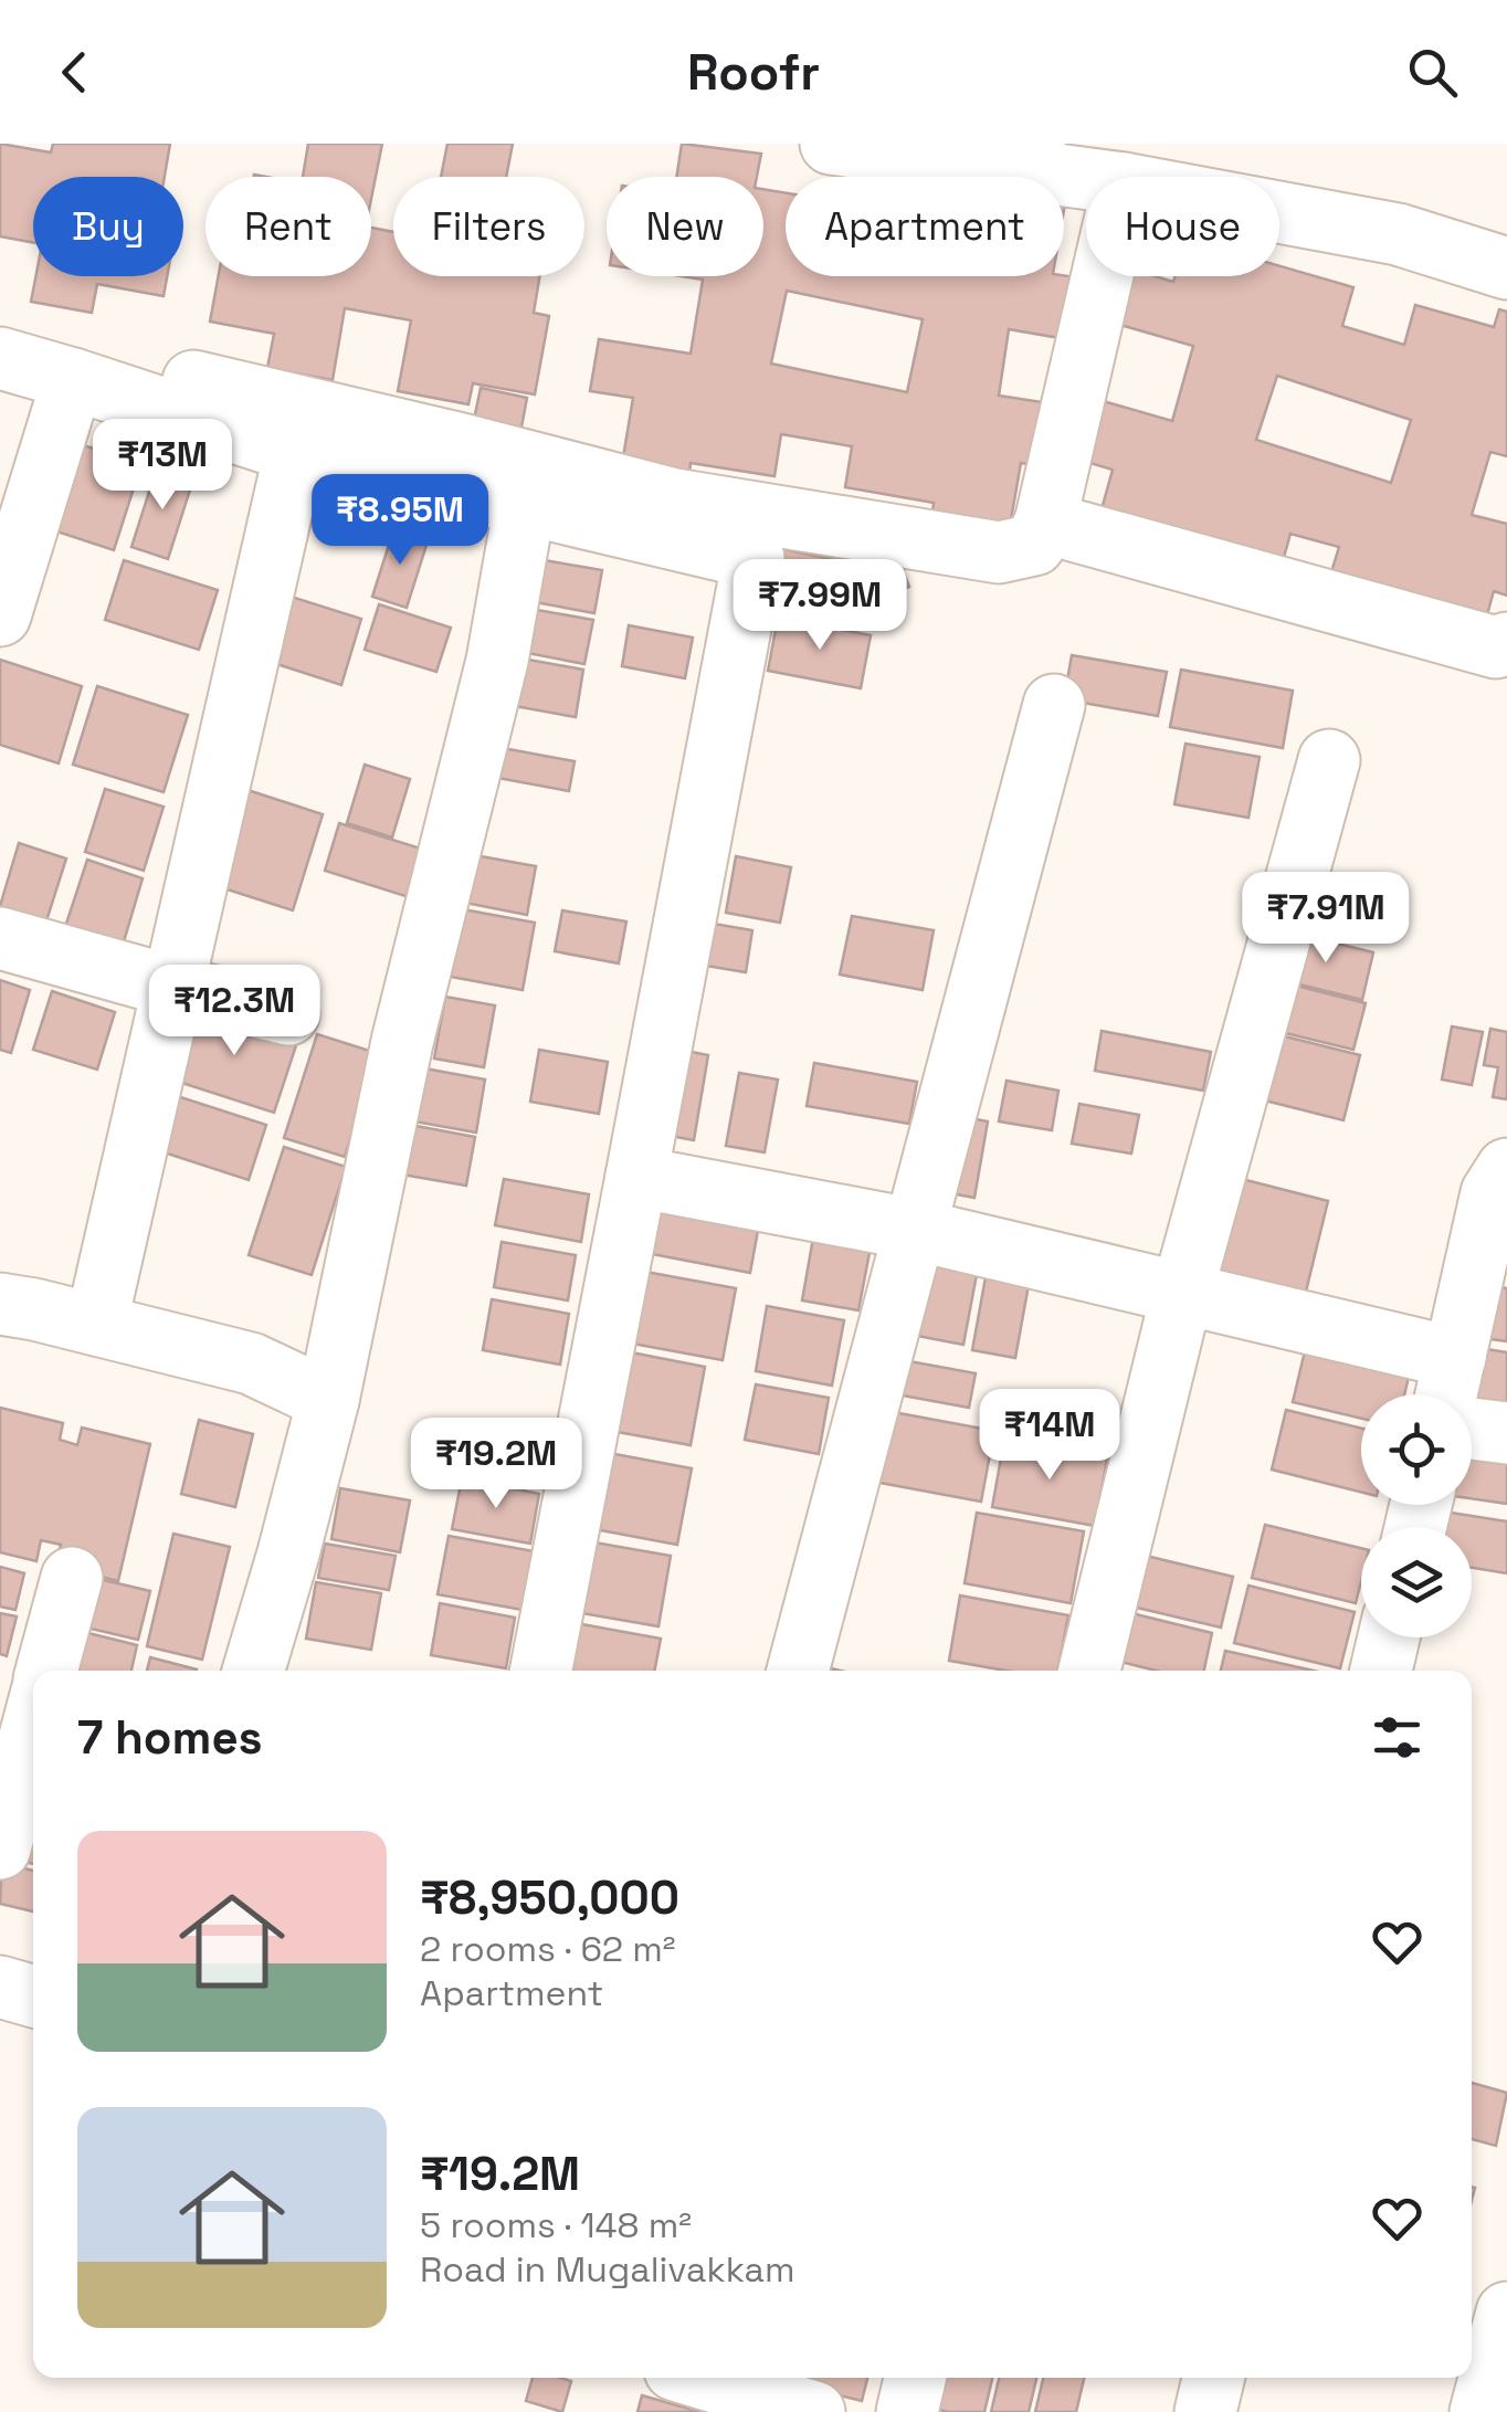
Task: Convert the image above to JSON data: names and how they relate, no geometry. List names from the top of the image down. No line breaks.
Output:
{"page":{"header":"Roofr","chip":["Buy","Rent","Filters","New","Apartment","House"],"price":["₹13M","₹8.95M","₹7.99M","₹7.91M","₹12.3M","₹14M","₹19.2M"],"heading":"7 homes","list":[{"name":"₹8,950,000","note":"2 rooms · 62 m² · Apartment"},{"name":"₹19.2M","note":"5 rooms · 148 m² · Road in Mugalivakkam"}]}}
